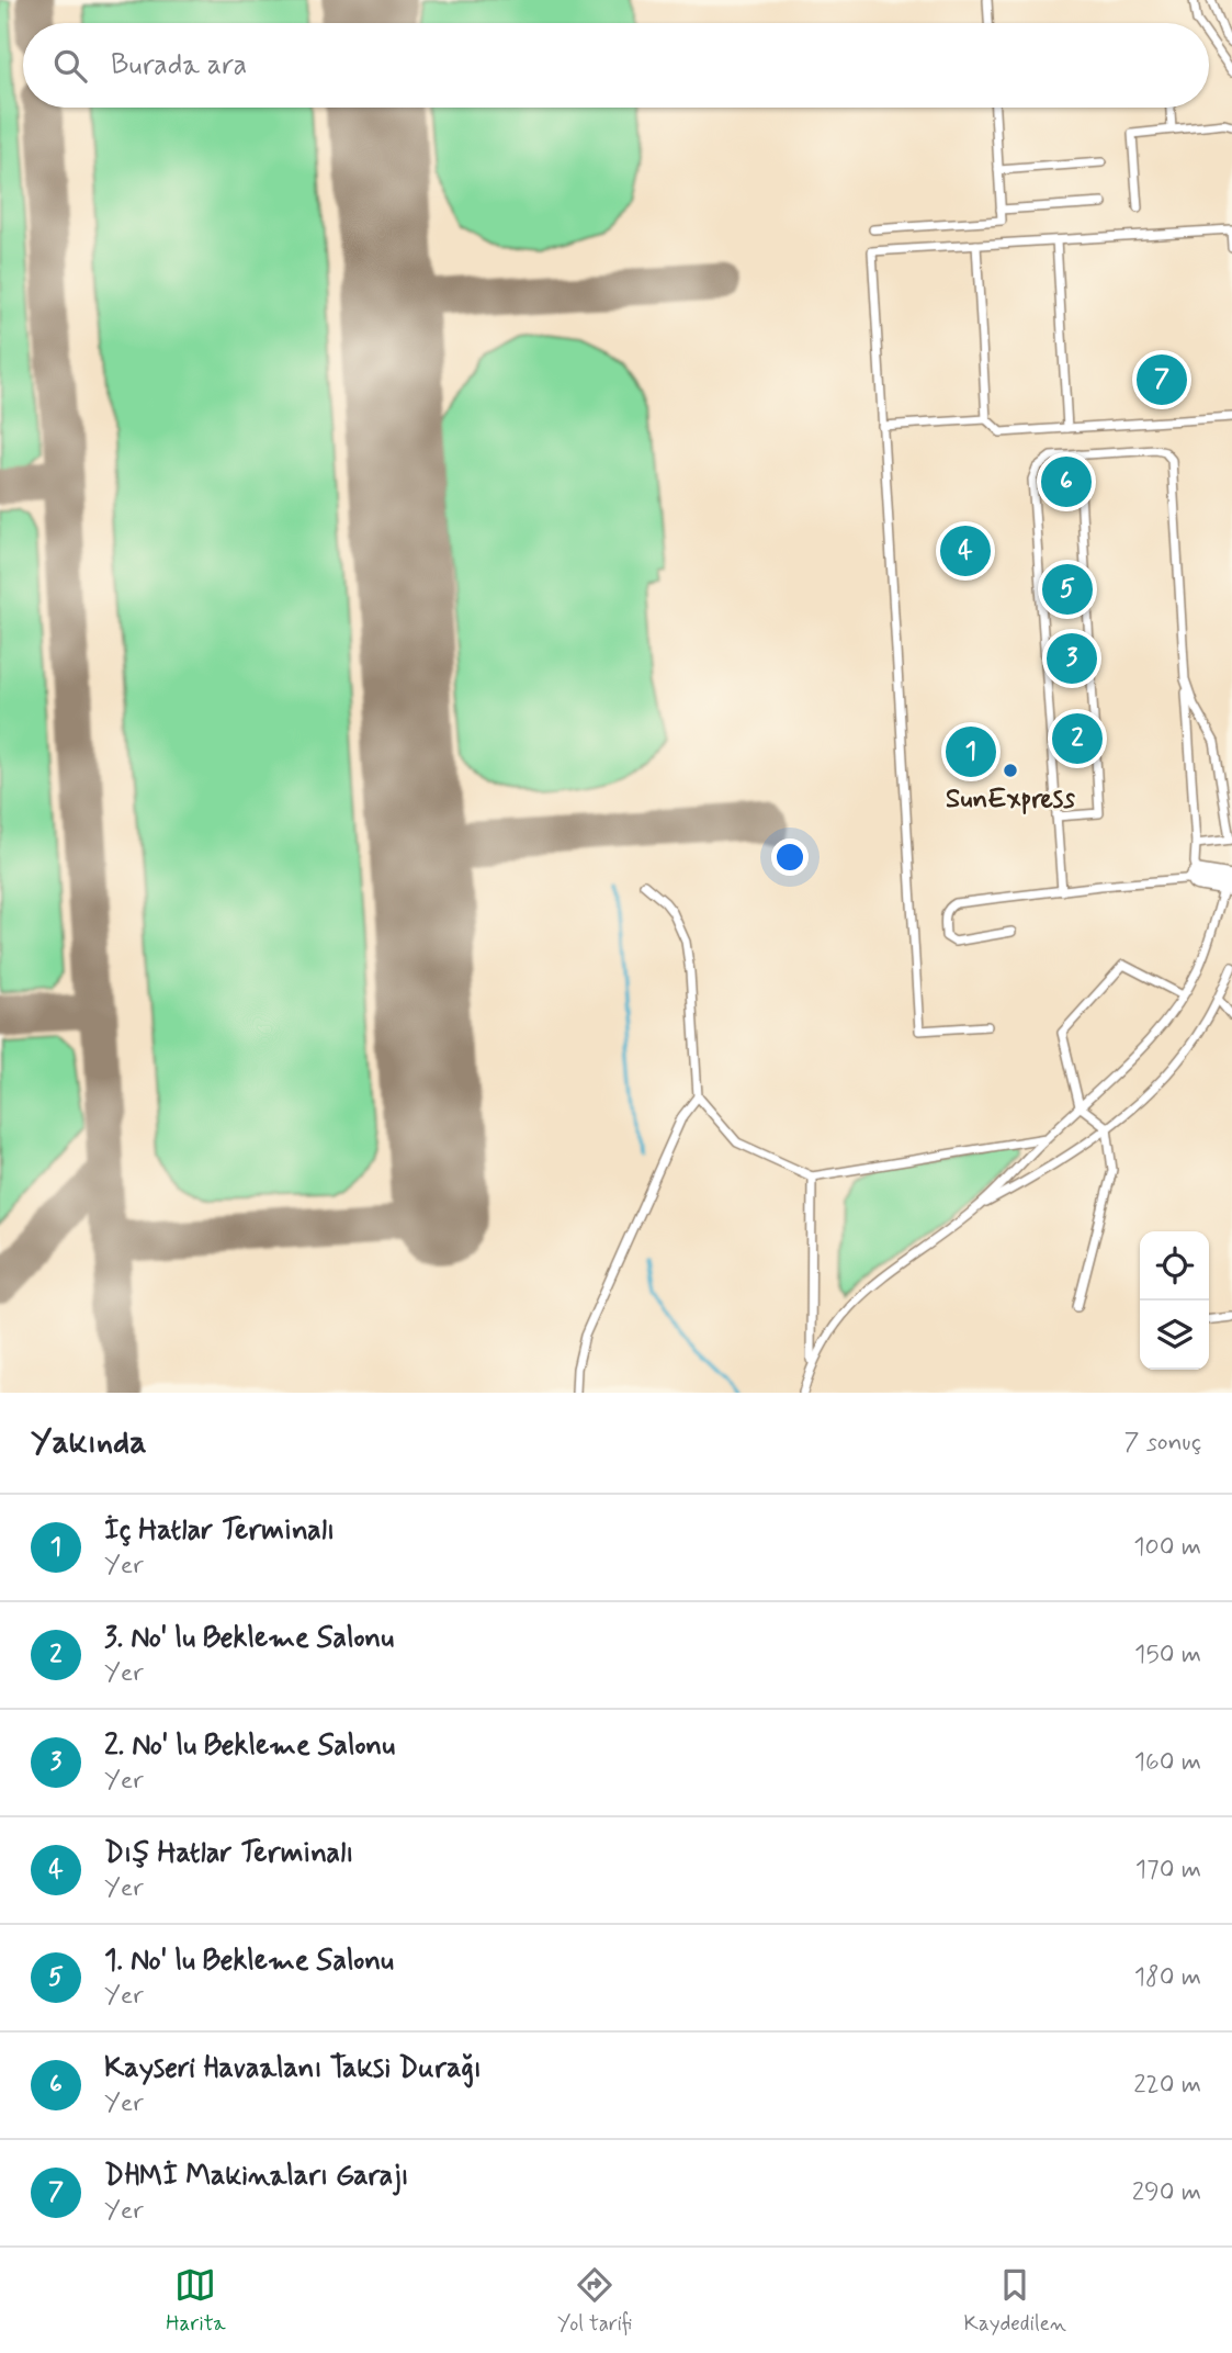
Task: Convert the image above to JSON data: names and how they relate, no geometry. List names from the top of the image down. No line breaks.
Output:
{"places":["SunExpress"],"page":{"search":"Burada ara","pins":["7","6","4","5","3","2","1"],"heading":["Yakında","7 sonuç"],"list":[{"mark":"1","name":"İç Hatlar Terminalı","note":"Yer","value":"100 m"},{"mark":"2","name":"3. No' lu Bekleme Salonu","note":"Yer","value":"150 m"},{"mark":"3","name":"2. No' lu Bekleme Salonu","note":"Yer","value":"160 m"},{"mark":"4","name":"Dış Hatlar Terminalı","note":"Yer","value":"170 m"},{"mark":"5","name":"1. No' lu Bekleme Salonu","note":"Yer","value":"180 m"},{"mark":"6","name":"Kayseri Havaalanı Taksi Durağı","note":"Yer","value":"220 m"},{"mark":"7","name":"DHMİ Makinaları Garajı","note":"Yer","value":"290 m"}],"nav":["Harita","Yol tarifi","Kaydedilen"]}}
